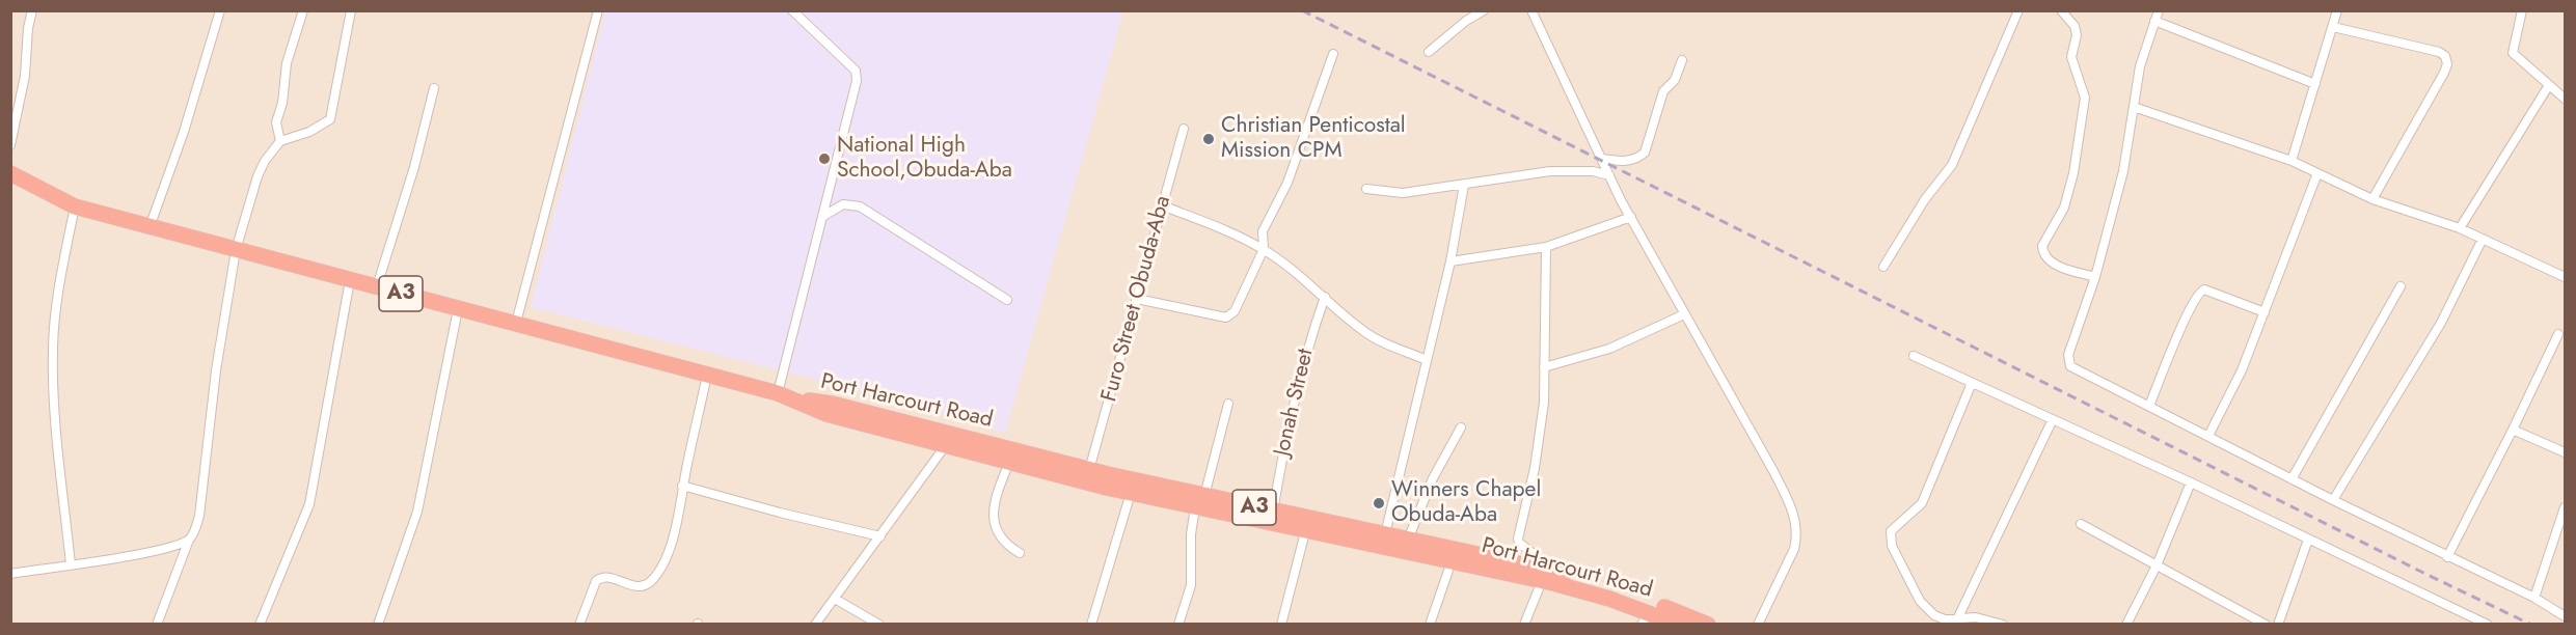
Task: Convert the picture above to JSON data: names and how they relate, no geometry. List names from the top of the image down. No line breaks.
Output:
{"streets":{"highway":["A3","Port Harcourt Road"],"street":["Furo Street Obuda-Aba","Jonah Street"]},"crossings":[["A3","Port Harcourt Road"],["Furo Street Obuda-Aba","Port Harcourt Road"],["Port Harcourt Road","Jonah Street"]],"places":["Christian Penticostal Mission CPM","National High School,Obuda-Aba","Winners Chapel Obuda-Aba"]}
